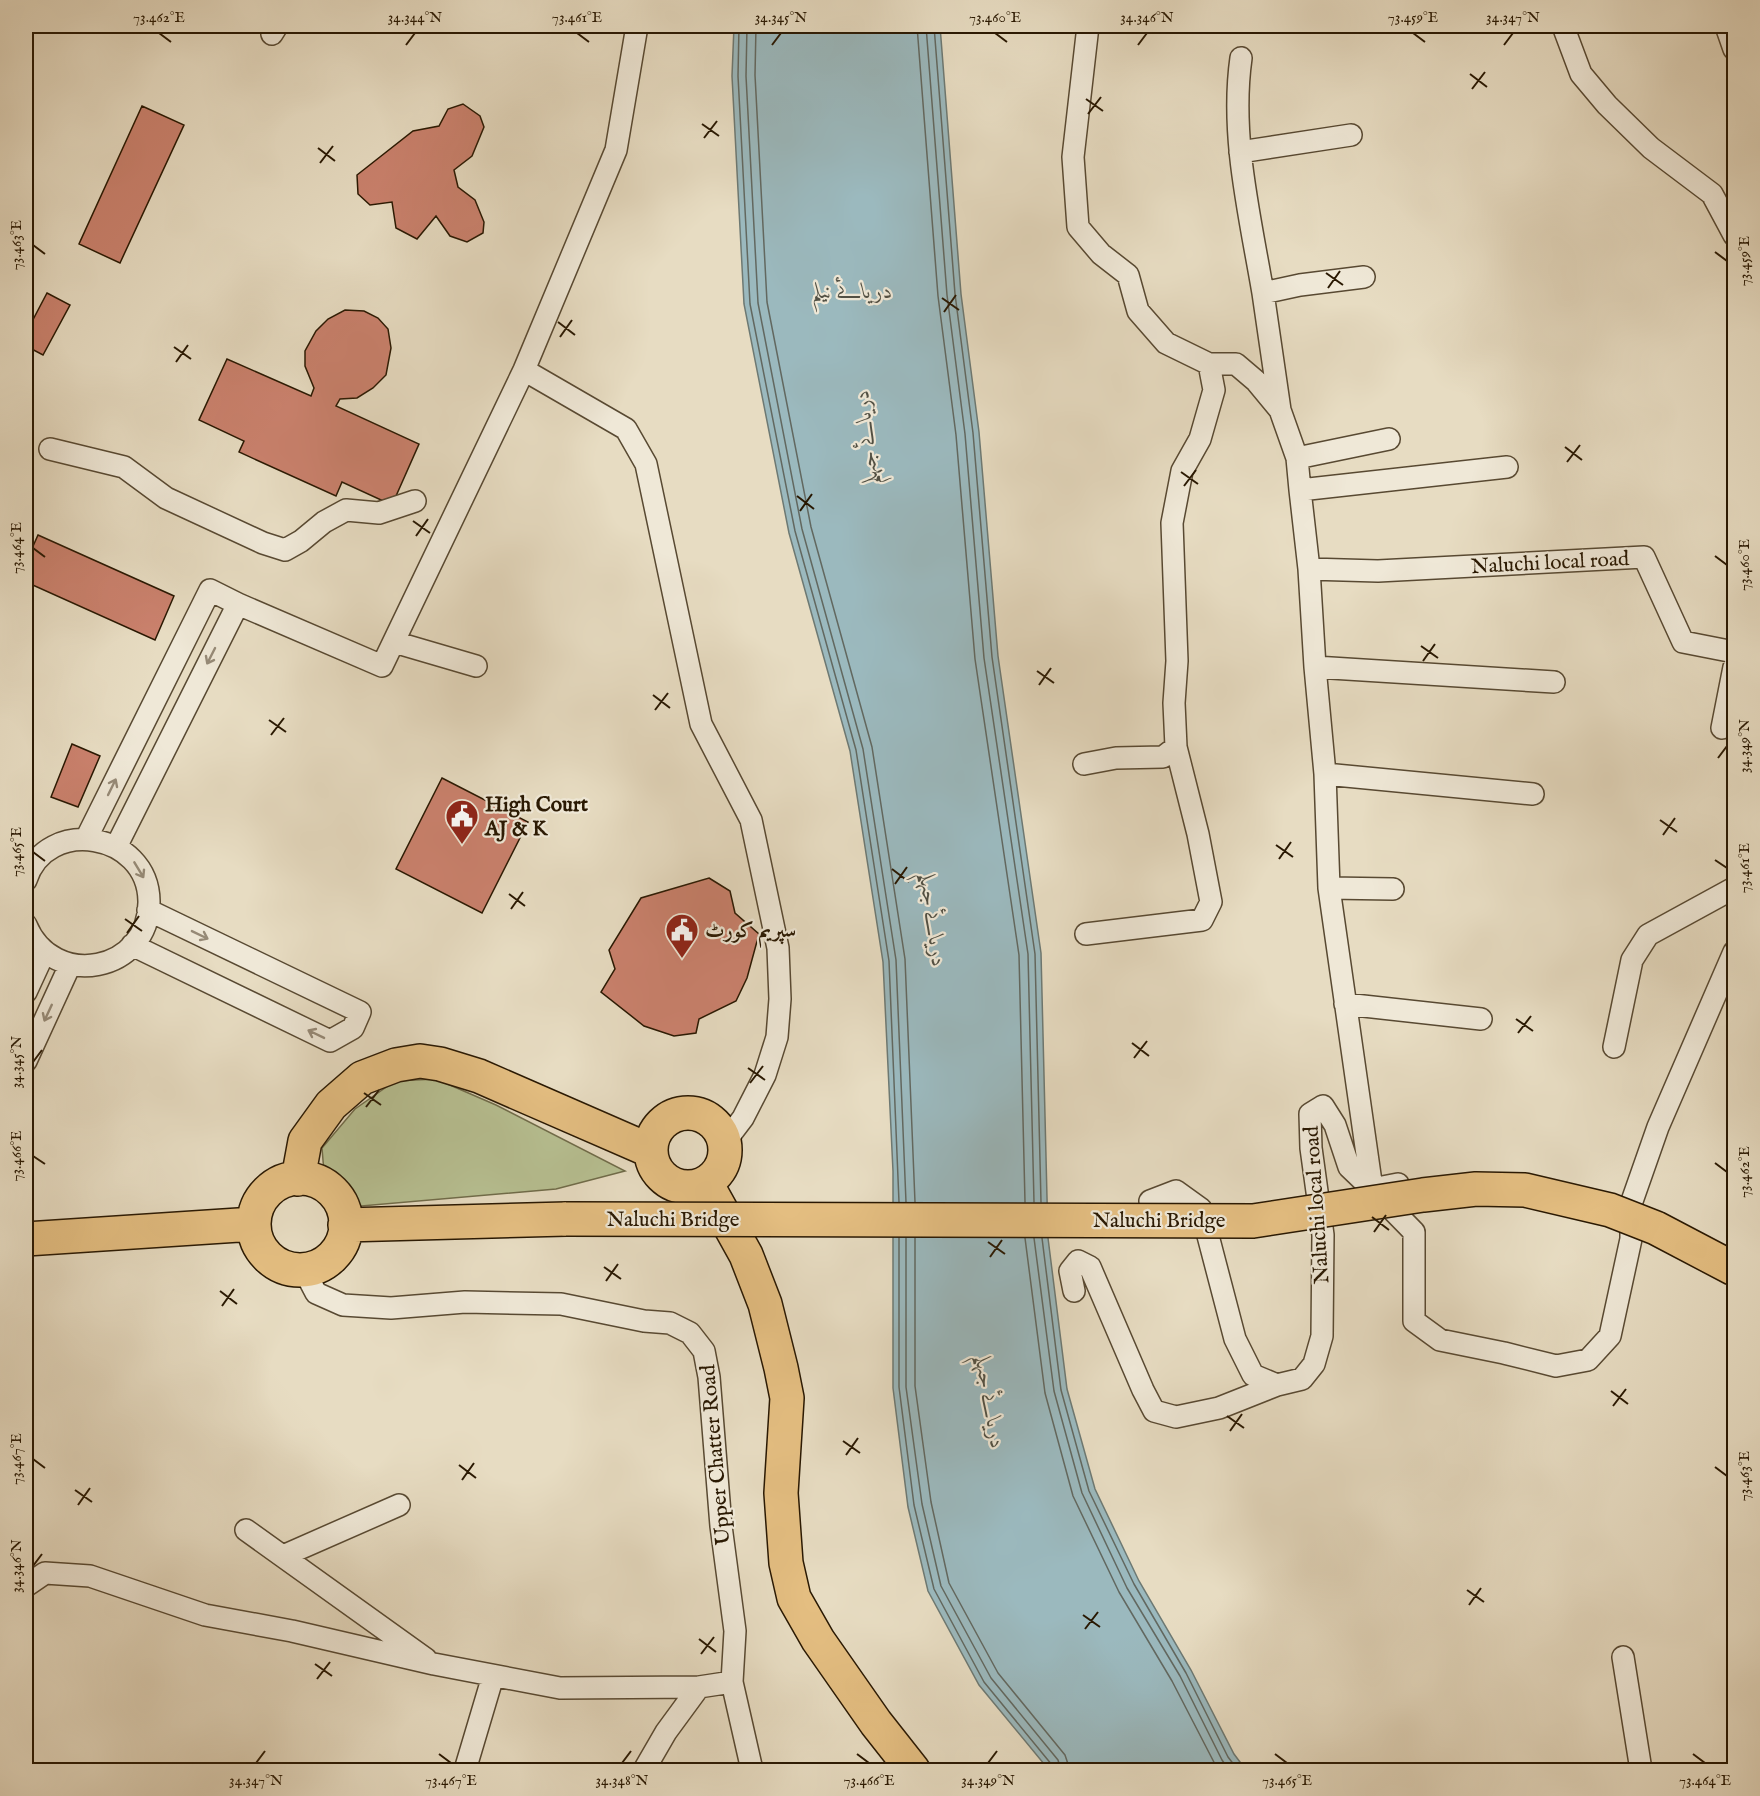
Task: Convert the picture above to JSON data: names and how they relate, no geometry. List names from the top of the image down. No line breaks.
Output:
{"streets":{"highway":["Naluchi Bridge"],"street":["Naluchi local road","Upper Chatter Road"]},"crossings":[["Naluchi Bridge","Upper Chatter Road"]],"water":["دریائے نیلم","دریائے جہلم"],"places":{"public building":["High Court AJ & K","سپریم کورٹ"]},"coordinates":["73.462°E","34.344°N","73.461°E","34.345°N","73.460°E","34.346°N","73.459°E","34.347°N","73.463°E","73.464°E","34.349°N","73.465°E","73.466°E","73.467°E","34.348°N"]}
